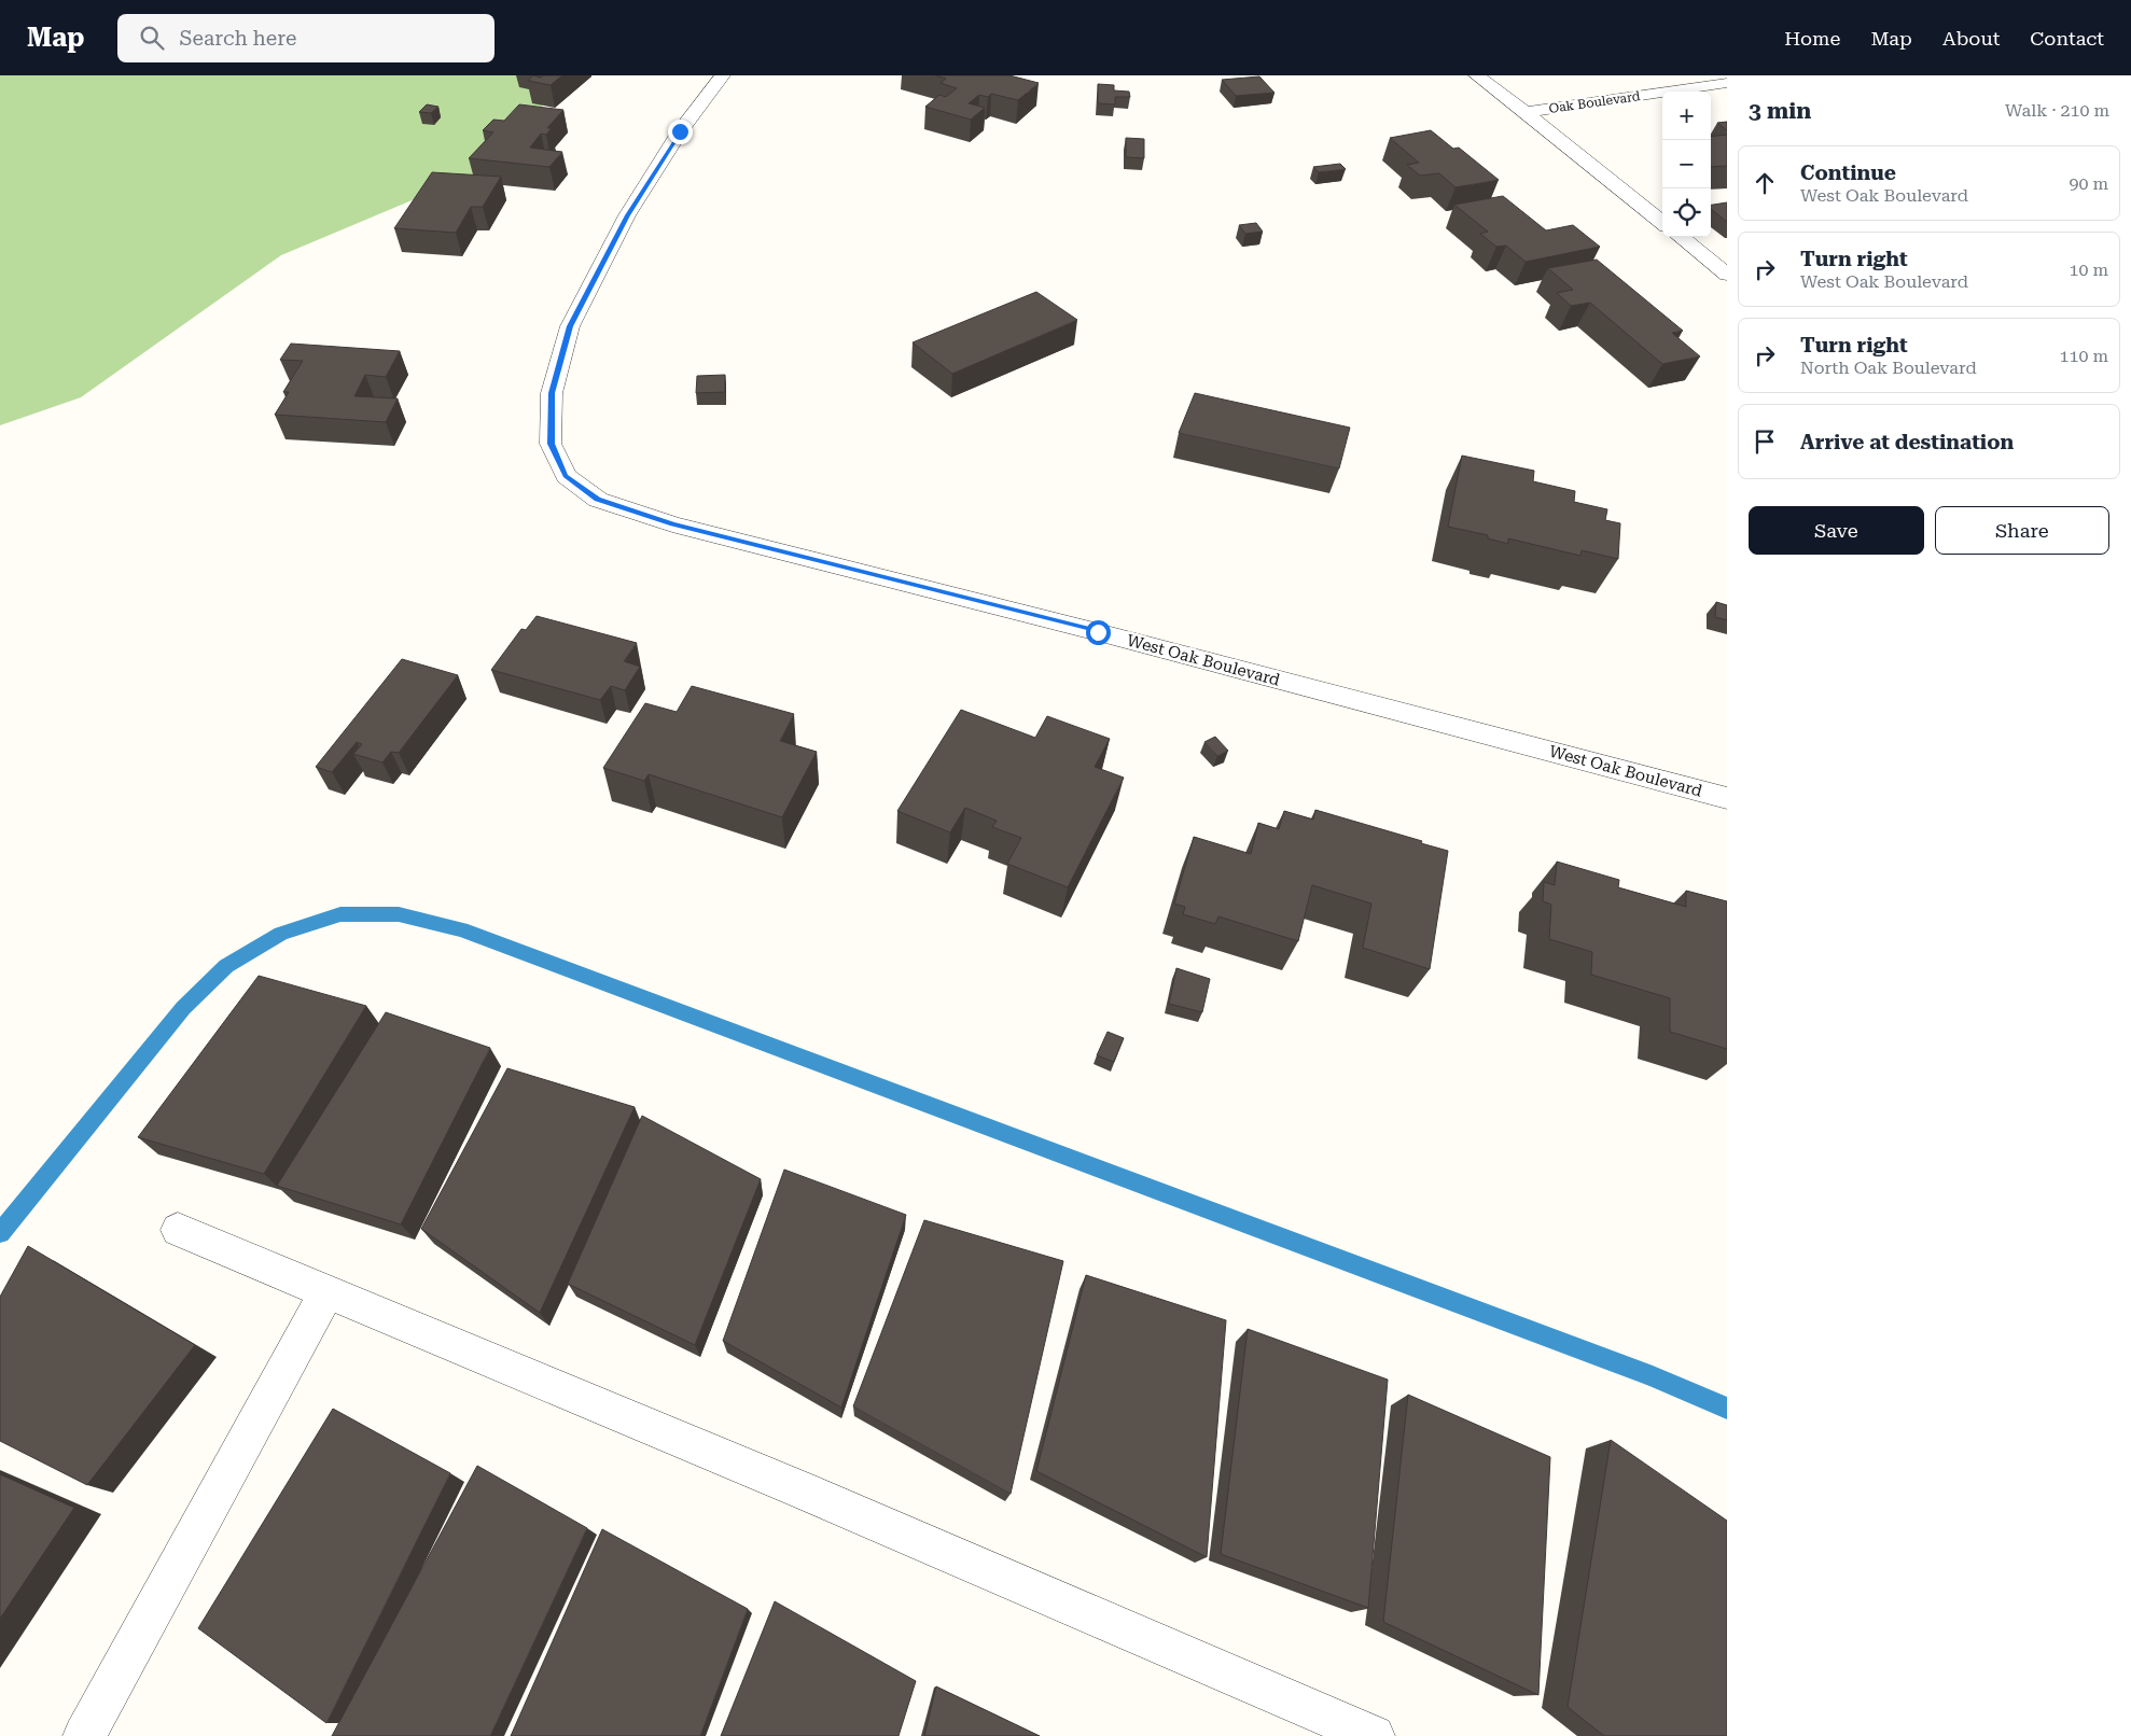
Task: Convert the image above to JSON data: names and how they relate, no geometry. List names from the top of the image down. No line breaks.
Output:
{"streets":{"street":["Oak Boulevard","West Oak Boulevard"]},"page":{"header":"Map","search":"Search here","nav":["Home","Map","About","Contact"],"heading":["3 min","Walk · 210 m"],"map_buttons":["+","−"],"list":[["Continue","West Oak Boulevard","90 m"],["Turn right","West Oak Boulevard","10 m"],["Turn right","North Oak Boulevard","110 m"],"Arrive at destination"],"buttons":["Save","Share"]}}
